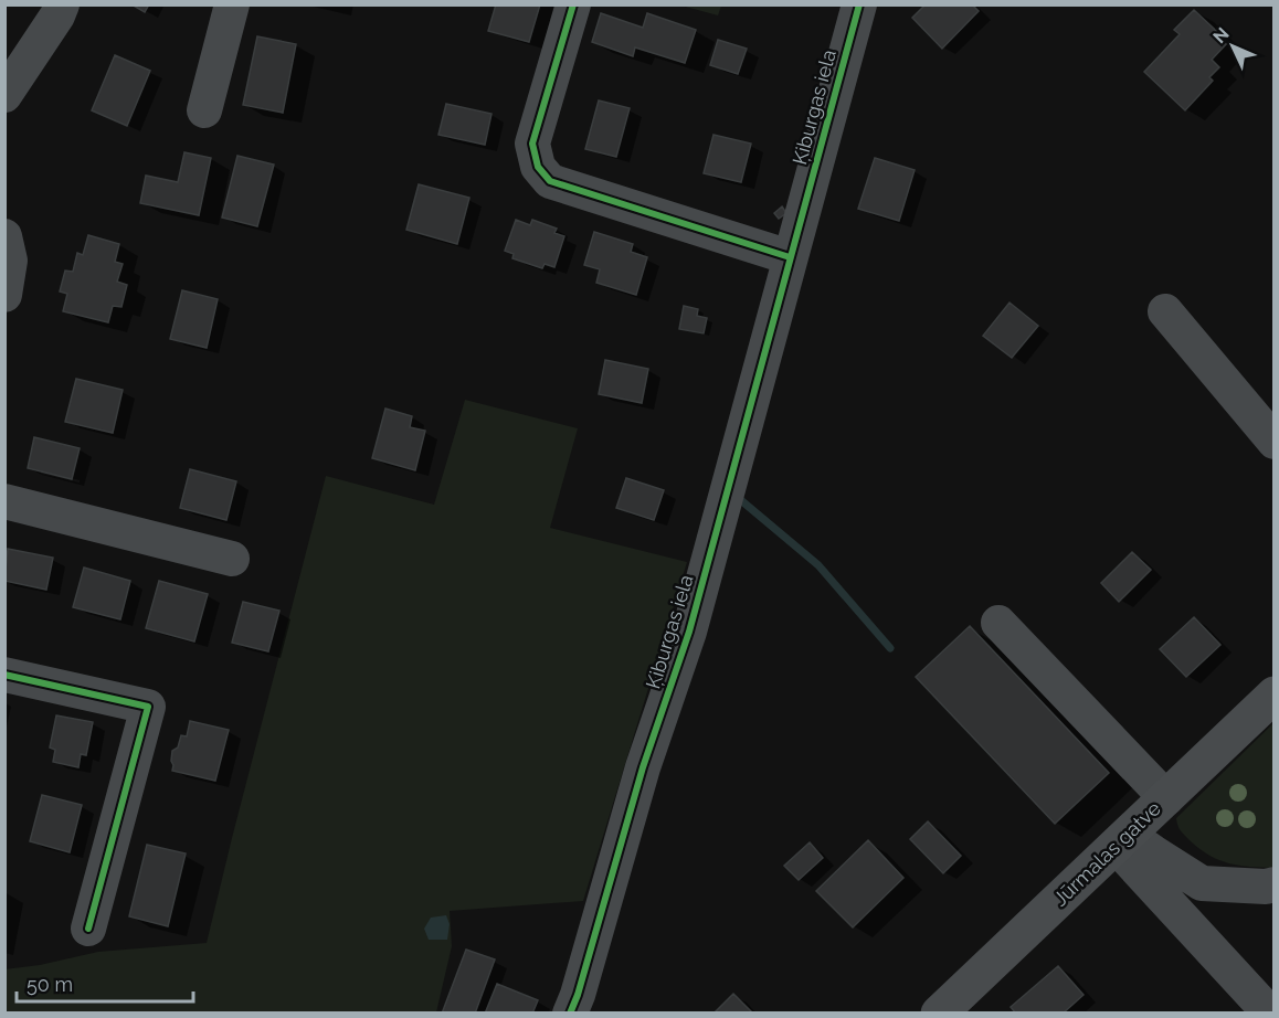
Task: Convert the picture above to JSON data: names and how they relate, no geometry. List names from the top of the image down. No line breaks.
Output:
{"streets":{"main road":["Jūrmalas gatve"],"street":["Ķiburgas iela"]},"scale_bar":"50 m","north":"top left"}
